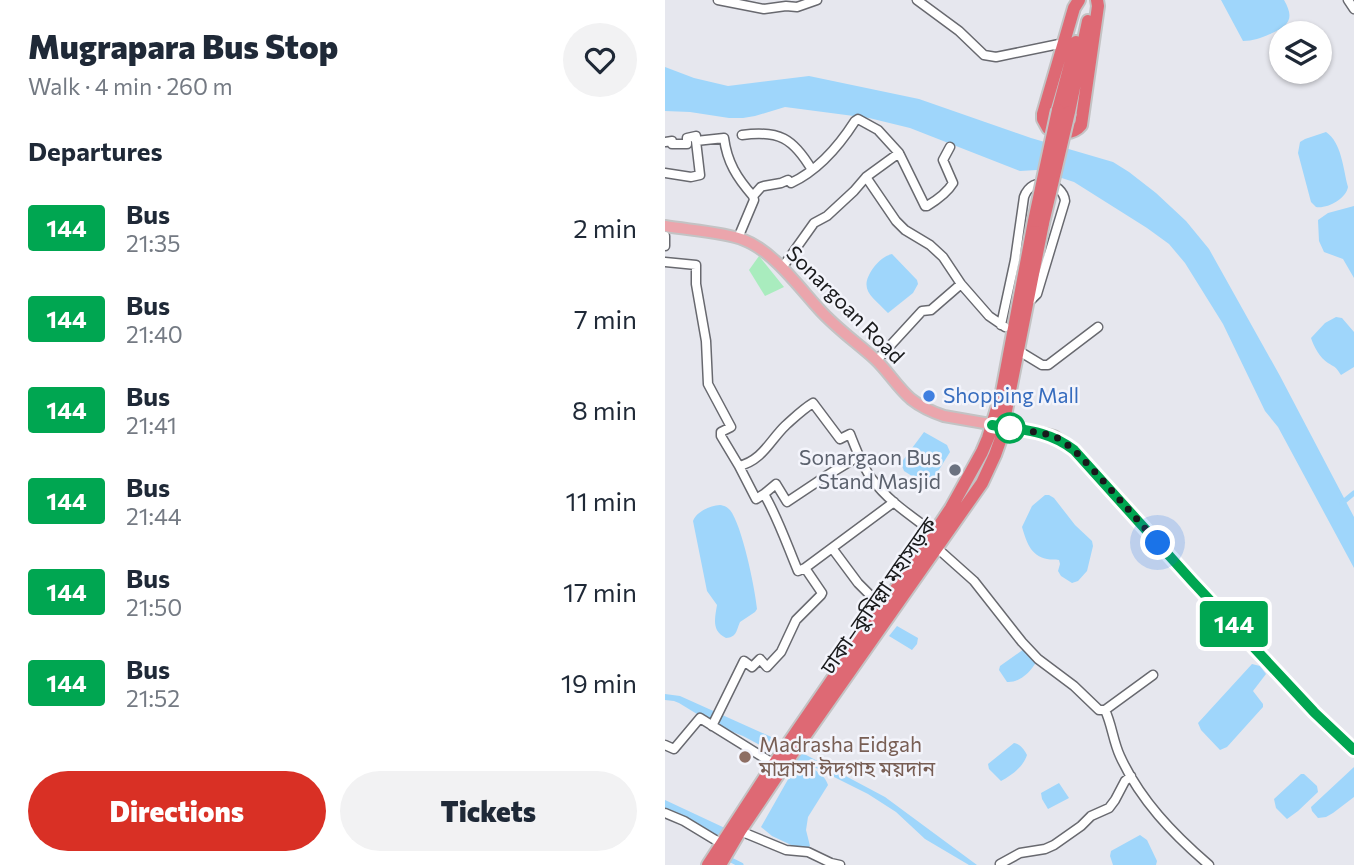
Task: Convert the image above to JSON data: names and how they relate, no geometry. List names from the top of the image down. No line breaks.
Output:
{"streets":{"highway":["ঢাকা–কুমিল্লা মহাসড়ক"],"main road":["Sonargoan Road"]},"crossings":[["Sonargoan Road","ঢাকা–কুমিল্লা মহাসড়ক"]],"places":["Shopping Mall","Sonargaon Bus Stand Masjid","Madrasha Eidgah মাদ্রাসা ঈদগাহ ময়দান"],"lines":["bus line 144"],"page":{"heading":[["Mugrapara Bus Stop","Walk · 4 min · 260 m"],"Departures"],"on_map":"144","list":[{"mark":"144","name":"Bus","note":"21:35","value":"2 min"},{"mark":"144","name":"Bus","note":"21:40","value":"7 min"},{"mark":"144","name":"Bus","note":"21:41","value":"8 min"},{"mark":"144","name":"Bus","note":"21:44","value":"11 min"},{"mark":"144","name":"Bus","note":"21:50","value":"17 min"},{"mark":"144","name":"Bus","note":"21:52","value":"19 min"}],"buttons":["Directions","Tickets"]}}
